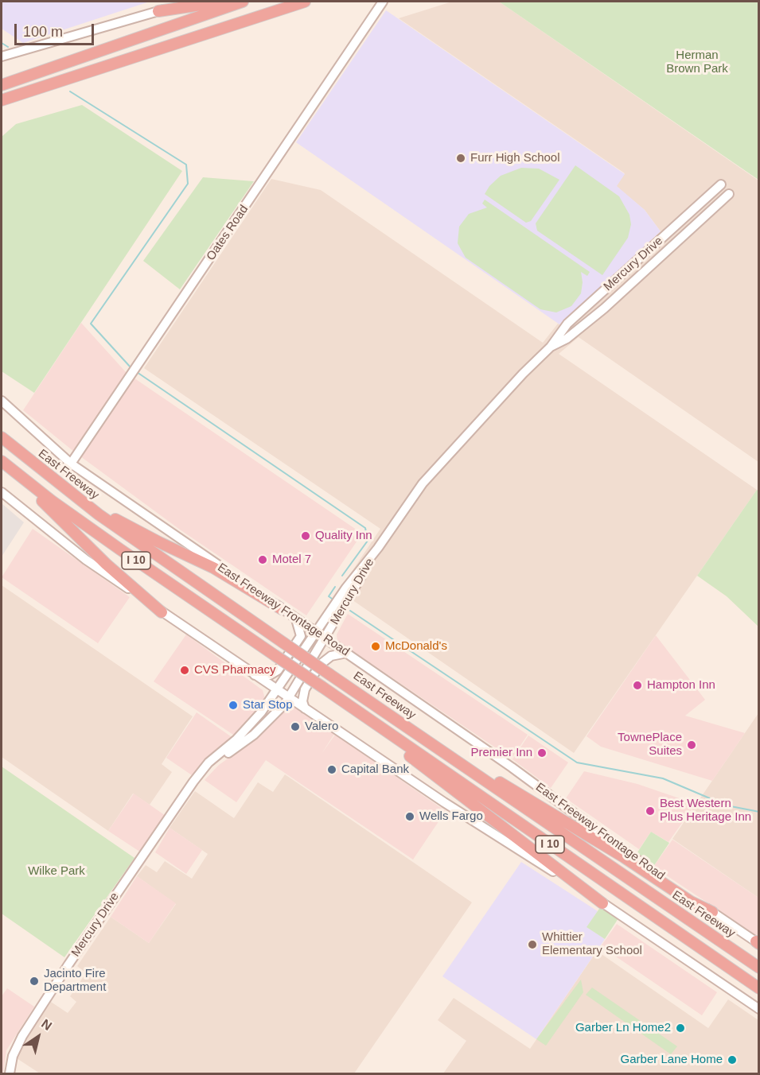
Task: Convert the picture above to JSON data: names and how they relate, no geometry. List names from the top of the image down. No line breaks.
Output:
{"streets":{"highway":["East Freeway","I 10"],"main road":["Oates Road","Mercury Drive","East Freeway Frontage Road"]},"crossings":[["Oates Road","East Freeway Frontage Road"],["Mercury Drive","East Freeway Frontage Road"]],"parks":["Herman Brown Park","Wilke Park"],"places":["Furr High School","Quality Inn","Motel 7","McDonald's","CVS Pharmacy","Hampton Inn","Star Stop","Valero","TownePlace Suites","Premier Inn","Capital Bank","Best Western Plus Heritage Inn","Wells Fargo","Whittier Elementary School","Jacinto Fire Department","Garber Ln Home2","Garber Lane Home"],"scale_bar":"100 m","north":"top right"}
